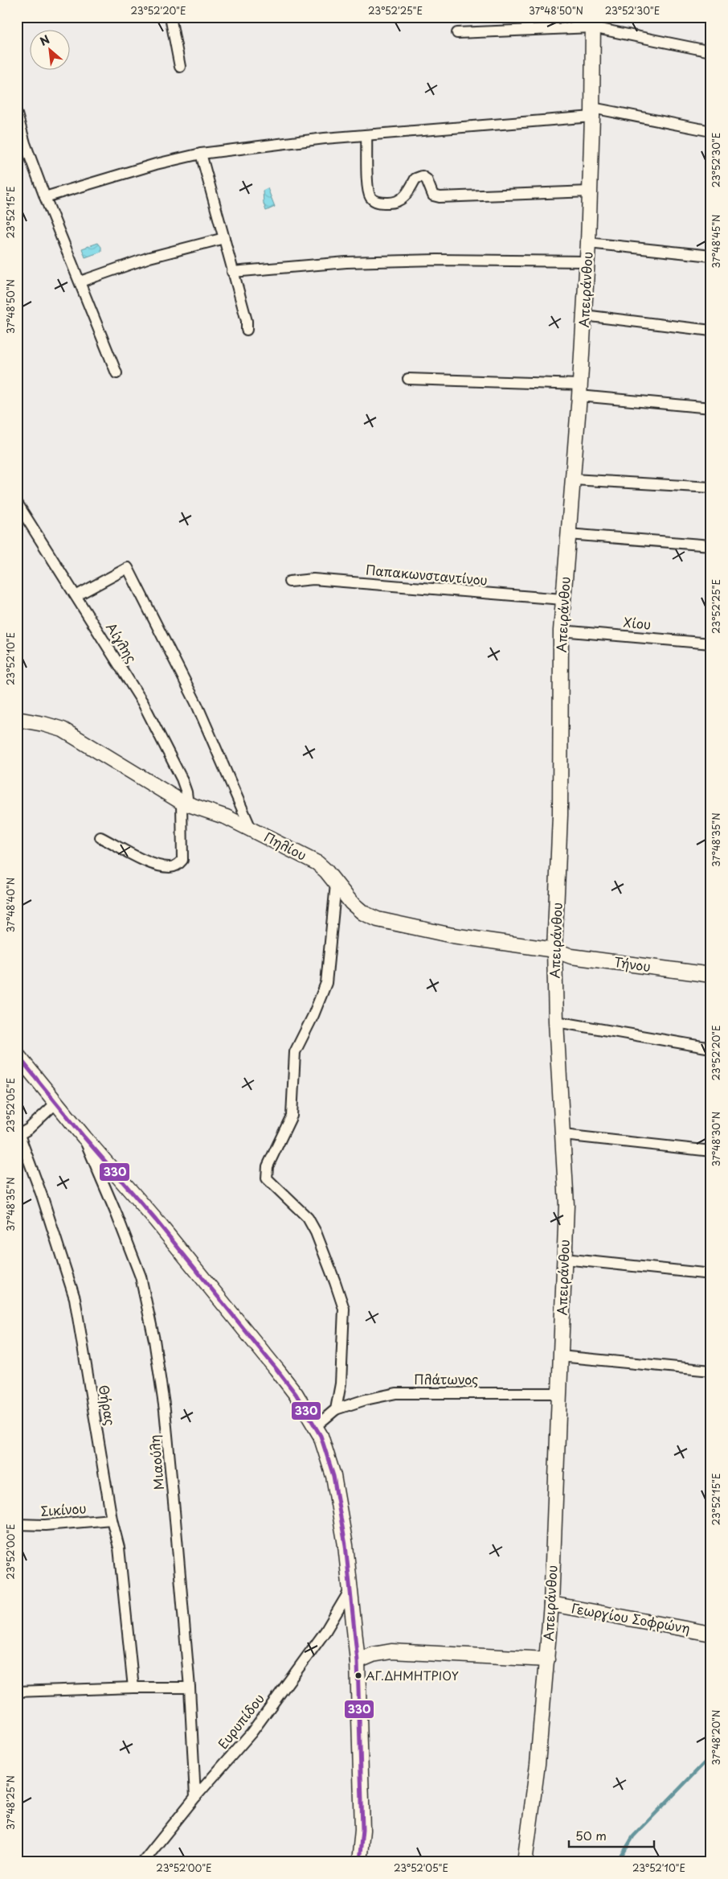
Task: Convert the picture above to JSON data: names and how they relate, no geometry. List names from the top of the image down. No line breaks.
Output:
{"streets":{"street":["Απειράνθου","Παπακωνσταντίνου","Χίου","Αίγλης","Πηλίου","Τήνου","Πλάτωνος","Θήρας","Μιαούλη","Σικίνου","Γεωργίου Σοφρώνη","Ευρυπίδου"]},"crossings":[["Απειράνθου","Παπακωνσταντίνου"],["Απειράνθου","Χίου"],["Απειράνθου","Πηλίου"],["Απειράνθου","Τήνου"],["Απειράνθου","Πλάτωνος"],["Απειράνθου","Γεωργίου Σοφρώνη"],["Αίγλης","Πηλίου"],["Πηλίου","Τήνου"],["Θήρας","Σικίνου"],["Μιαούλη","Ευρυπίδου"]],"places":["ΑΓ.ΔΗΜΗΤΡΙΟΥ"],"lines":["transit line 330"],"scale_bar":"50 m","north":"top left","coordinates":["23°52'20\"E","23°52'25\"E","37°48'50\"N","23°52'30\"E","23°52'15\"E","37°48'45\"N","23°52'10\"E","37°48'35\"N","37°48'40\"N","23°52'05\"E","37°48'30\"N","23°52'00\"E","37°48'20\"N","37°48'25\"N"]}
